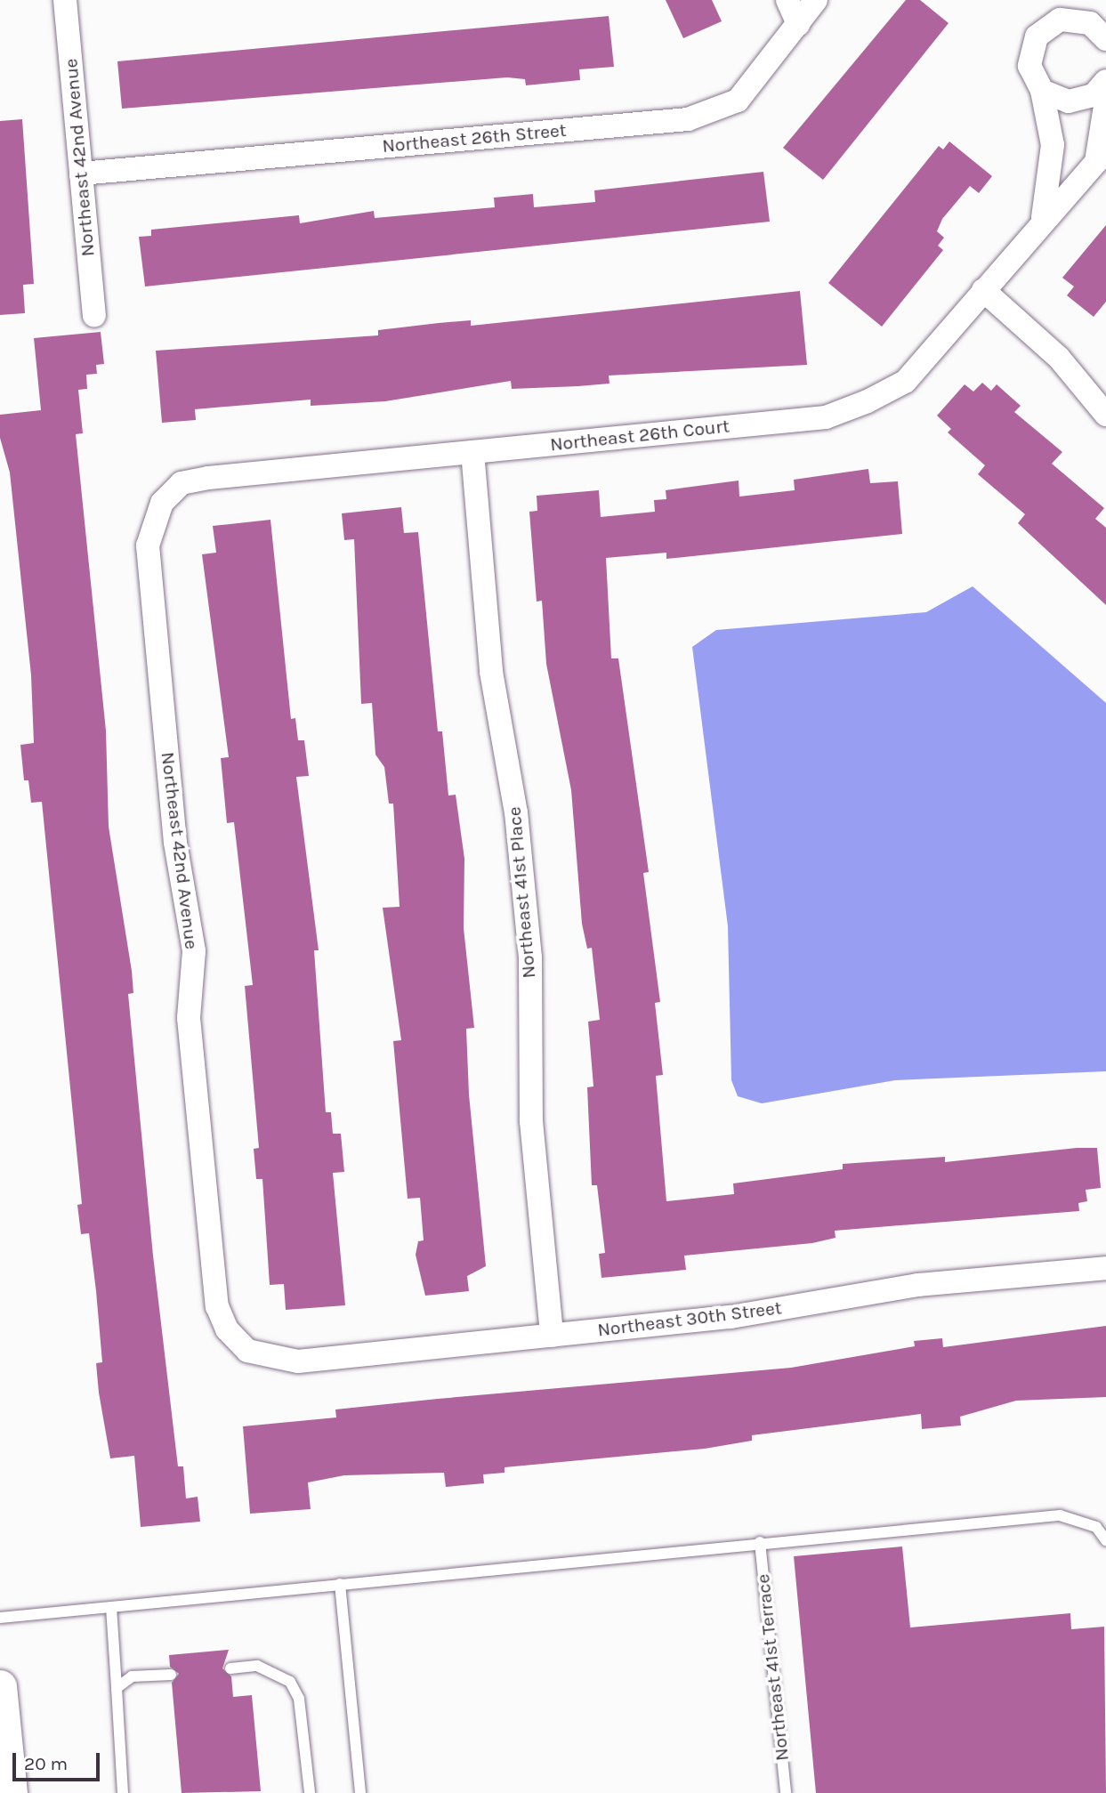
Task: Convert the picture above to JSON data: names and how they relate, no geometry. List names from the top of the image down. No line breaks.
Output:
{"streets":{"street":["Northeast 26th Street","Northeast 42nd Avenue","Northeast 26th Court","Northeast 41st Place","Northeast 30th Street"],"lane":["Northeast 41st Terrace"]},"crossings":[["Northeast 26th Street","Northeast 42nd Avenue"],["Northeast 42nd Avenue","Northeast 26th Court"],["Northeast 42nd Avenue","Northeast 30th Street"],["Northeast 26th Court","Northeast 41st Place"],["Northeast 41st Place","Northeast 30th Street"]],"scale_bar":"20 m"}
